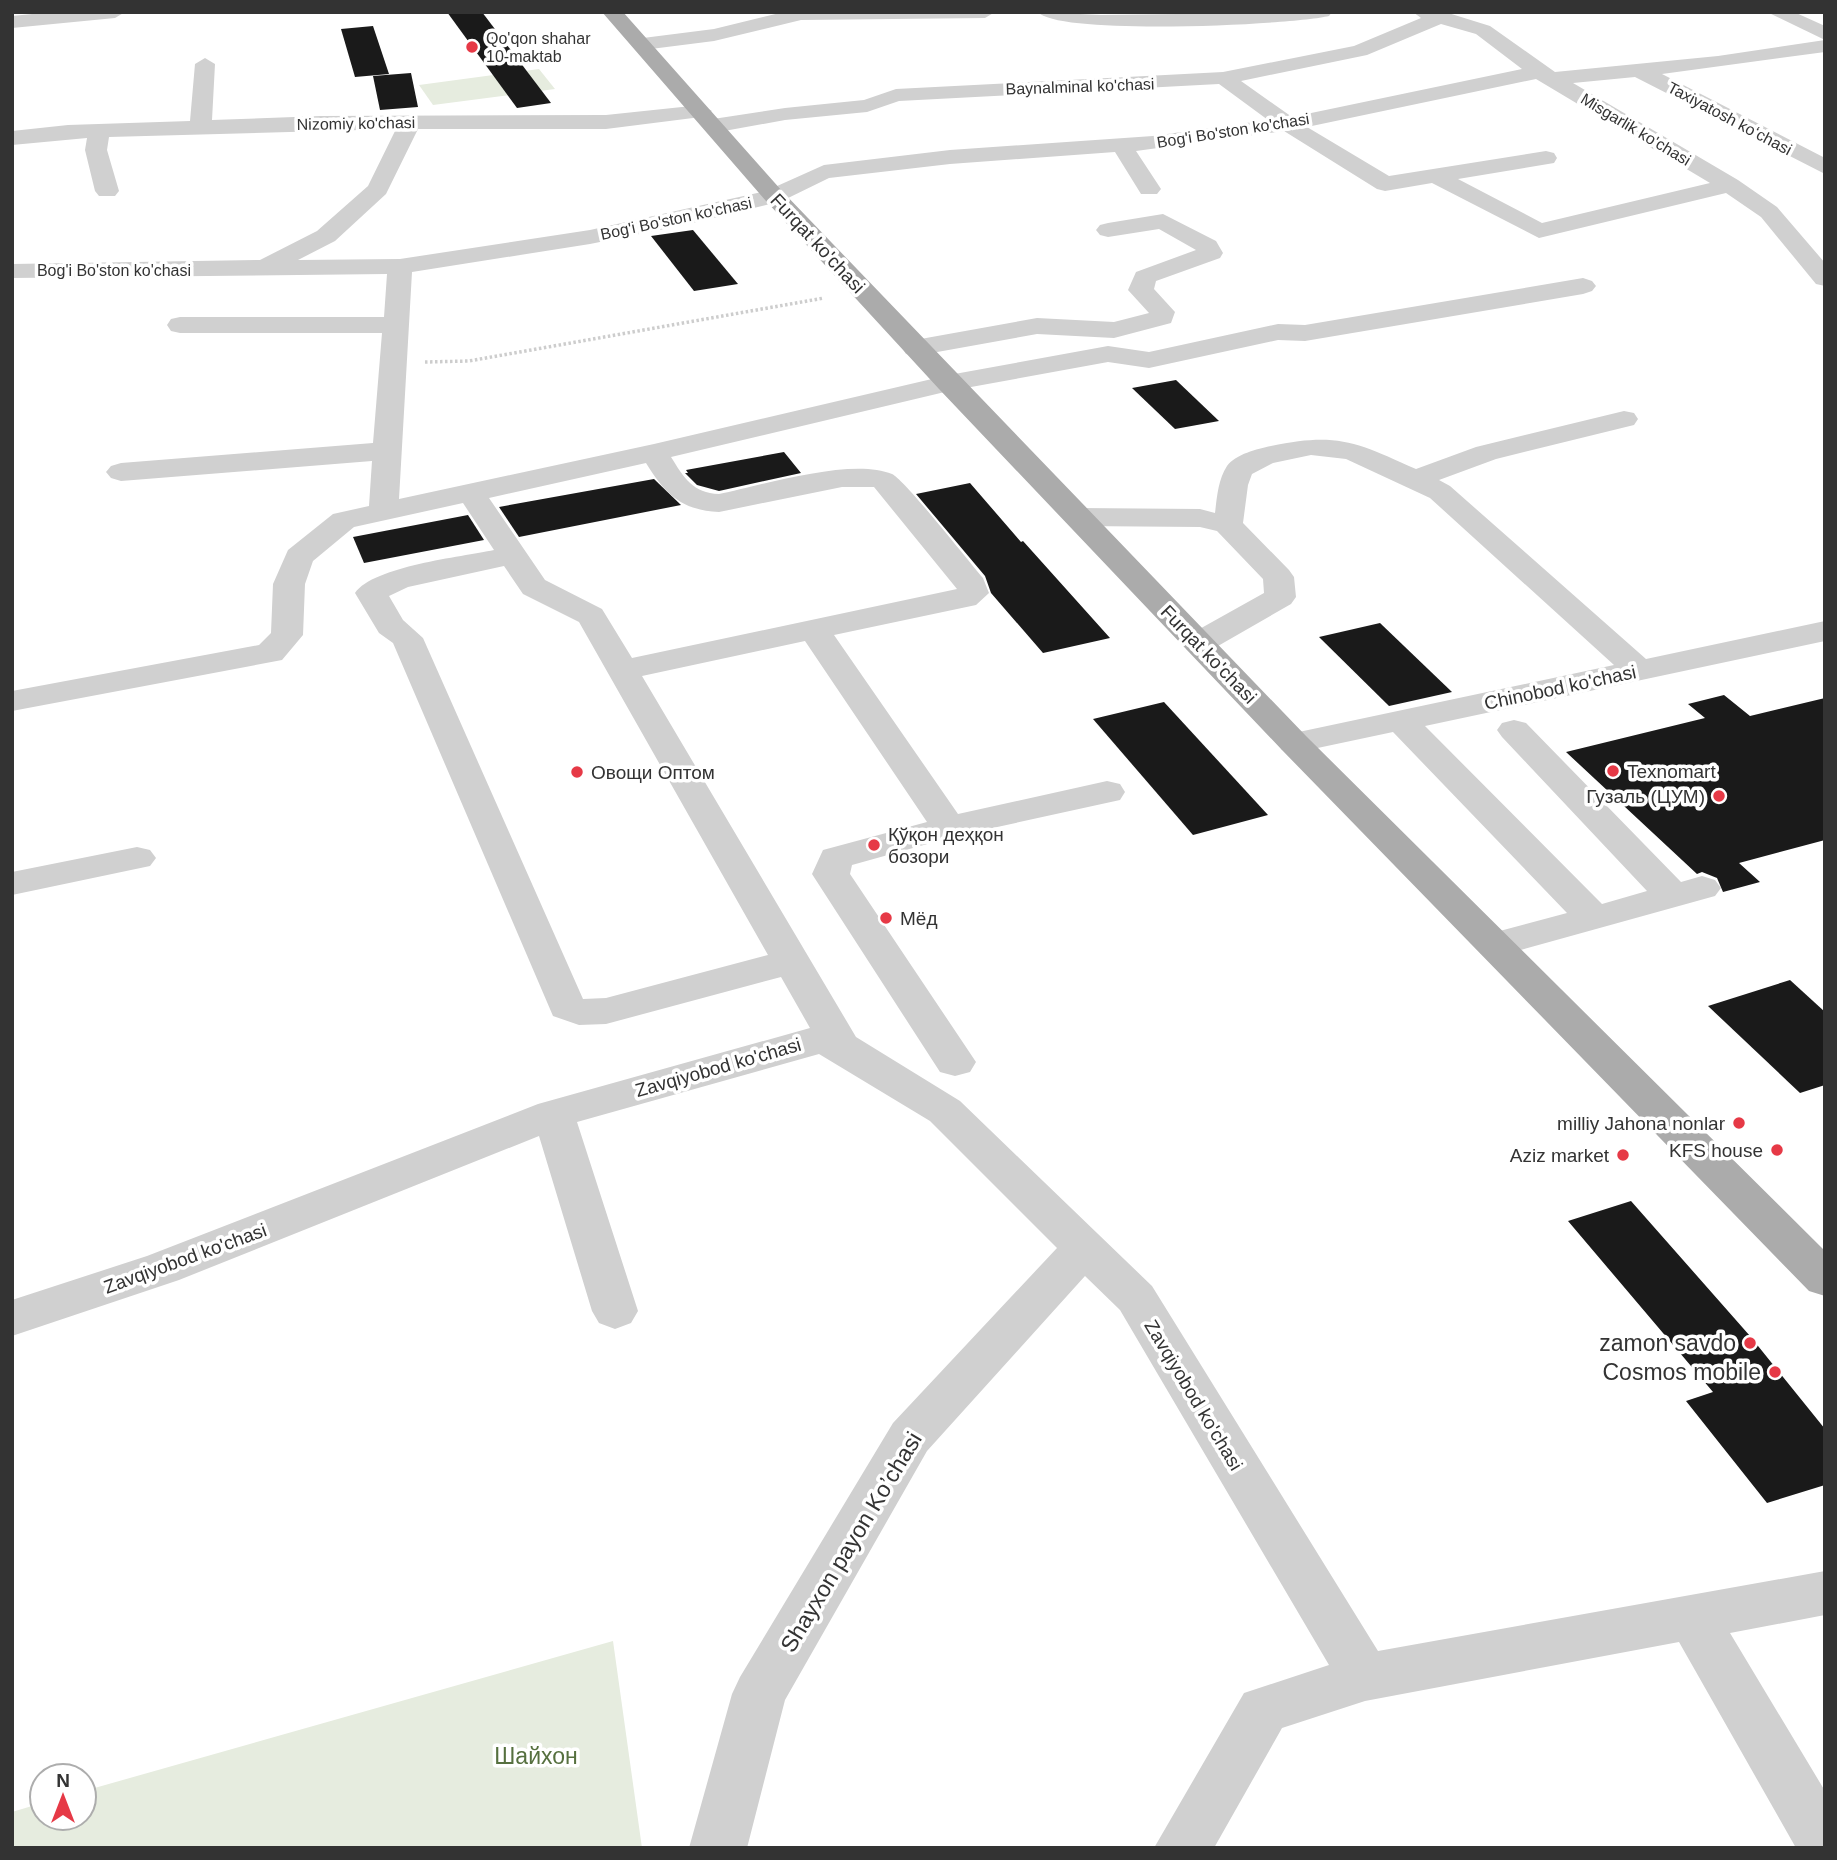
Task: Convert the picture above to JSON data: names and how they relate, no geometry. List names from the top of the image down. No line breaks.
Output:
{"streets":{"main road":["Furqat ko'chasi"],"street":["Baynalminal ko'chasi","Taxiyatosh koʻchasi","Nizomiy ko'chasi","Misgarlik ko'chasi","Bog'i Bo'ston ko'chasi","Chinobod ko'chasi","Zavqiyobod ko'chasi","Shayxon payon Ko’chasi"]},"crossings":[["Baynalminal ko'chasi","Nizomiy ko'chasi"],["Baynalminal ko'chasi","Misgarlik ko'chasi"],["Baynalminal ko'chasi","Furqat ko'chasi"],["Taxiyatosh koʻchasi","Bog'i Bo'ston ko'chasi"],["Nizomiy ko'chasi","Furqat ko'chasi"],["Misgarlik ko'chasi","Bog'i Bo'ston ko'chasi"],["Bog'i Bo'ston ko'chasi","Furqat ko'chasi"],["Furqat ko'chasi","Chinobod ko'chasi"],["Zavqiyobod ko'chasi","Shayxon payon Ko’chasi"]],"parks":["Шайхон"],"places":["Qo'qon shahar 10-maktab","Texnomart","Овощи Оптом","Гузаль (ЦУМ)","Қўқон деҳқон бозори","Мёд","milliy Jahona nonlar","KFS house","Aziz market","zamon savdo","Cosmos mobile"],"north":"top"}
